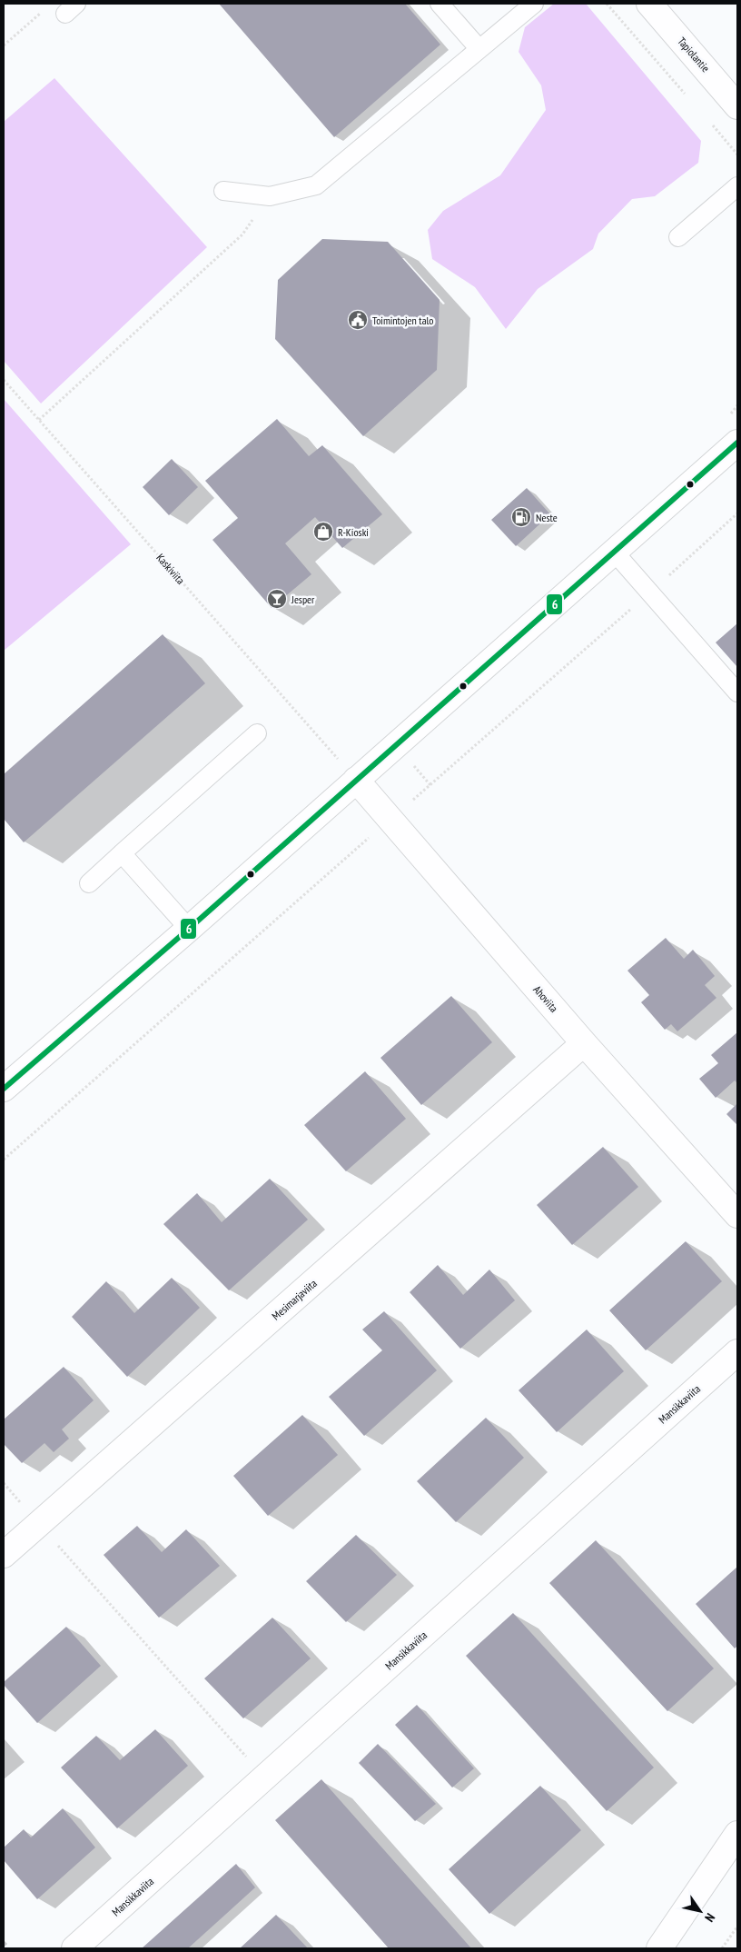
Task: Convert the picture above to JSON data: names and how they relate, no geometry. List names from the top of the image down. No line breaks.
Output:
{"streets":{"street":["Tapiolantie","Ahoviita","Mesimarjaviita","Mansikkaviita"],"path":["Kaskiviita"]},"crossings":[["Ahoviita","Mesimarjaviita"]],"places":{"public building":["Toimintojen talo"],"fuel station":["Neste"],"shop":["R-Kioski"],"bar":["Jesper"]},"lines":["transit line 6"],"north":"bottom right"}
